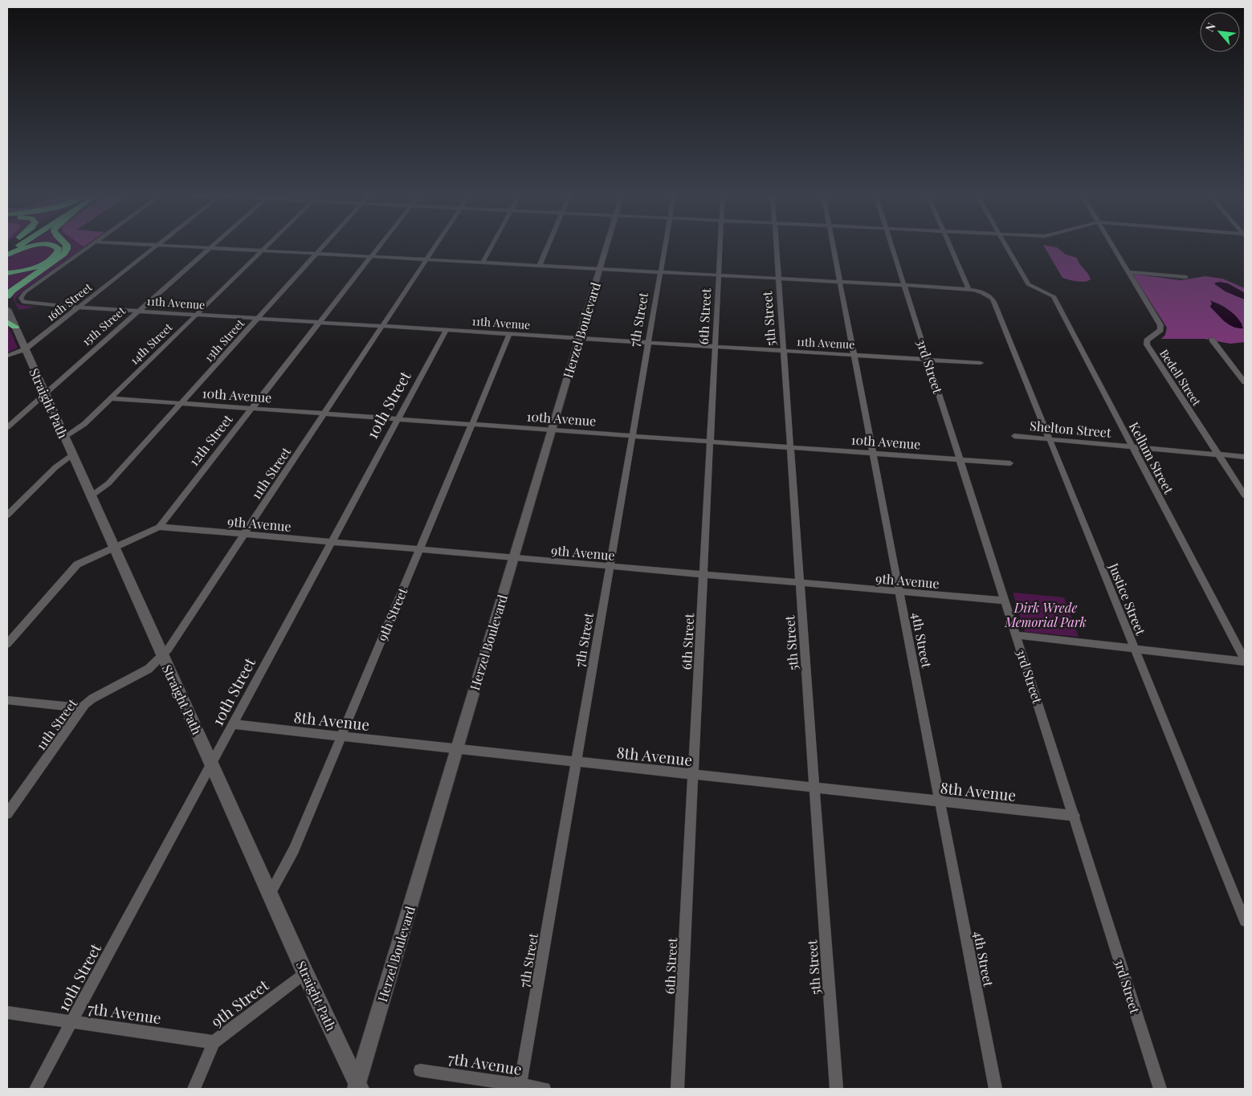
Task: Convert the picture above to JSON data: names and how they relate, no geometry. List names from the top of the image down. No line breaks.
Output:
{"streets":{"main road":["Straight Path"],"street":["16th Street","11th Avenue","6th Street","5th Street","7th Street","15th Street","Herzel Boulevard","13th Street","14th Street","3rd Street","Bedell Street","10th Avenue","10th Street","Shelton Street","12th Street","Kellum Street","11th Street","9th Avenue","Justice Street","9th Street","4th Street","8th Avenue","7th Avenue"]},"crossings":[["16th Street","11th Avenue"],["16th Street","Straight Path"],["11th Avenue","6th Street"],["11th Avenue","5th Street"],["11th Avenue","7th Street"],["11th Avenue","15th Street"],["11th Avenue","Herzel Boulevard"],["11th Avenue","13th Street"],["11th Avenue","14th Street"],["11th Avenue","3rd Street"],["11th Avenue","10th Street"],["11th Avenue","12th Street"],["11th Avenue","11th Street"],["11th Avenue","9th Street"],["11th Avenue","4th Street"],["6th Street","10th Avenue"],["6th Street","9th Avenue"],["6th Street","8th Avenue"],["5th Street","10th Avenue"],["5th Street","9th Avenue"],["5th Street","8th Avenue"],["7th Street","10th Avenue"],["7th Street","9th Avenue"],["7th Street","8th Avenue"],["7th Street","7th Avenue"],["15th Street","Straight Path"],["Herzel Boulevard","10th Avenue"],["Herzel Boulevard","Straight Path"],["Herzel Boulevard","9th Avenue"],["Herzel Boulevard","8th Avenue"],["13th Street","10th Avenue"],["13th Street","Straight Path"],["14th Street","10th Avenue"],["14th Street","Straight Path"],["3rd Street","10th Avenue"],["3rd Street","9th Avenue"],["3rd Street","8th Avenue"],["Bedell Street","Shelton Street"],["10th Avenue","10th Street"],["10th Avenue","12th Street"],["10th Avenue","11th Street"],["10th Avenue","9th Street"],["10th Avenue","4th Street"],["Straight Path","10th Street"],["Straight Path","12th Street"],["Straight Path","11th Street"],["Straight Path","9th Street"],["10th Street","9th Avenue"],["10th Street","8th Avenue"],["10th Street","7th Avenue"],["Shelton Street","Kellum Street"],["Shelton Street","Justice Street"],["12th Street","9th Avenue"],["11th Street","9th Avenue"],["9th Avenue","9th Street"],["9th Avenue","4th Street"],["9th Street","8th Avenue"],["9th Street","7th Avenue"],["4th Street","8th Avenue"]],"parks":["Dirk Wrede Memorial Park"],"north":"top left"}
